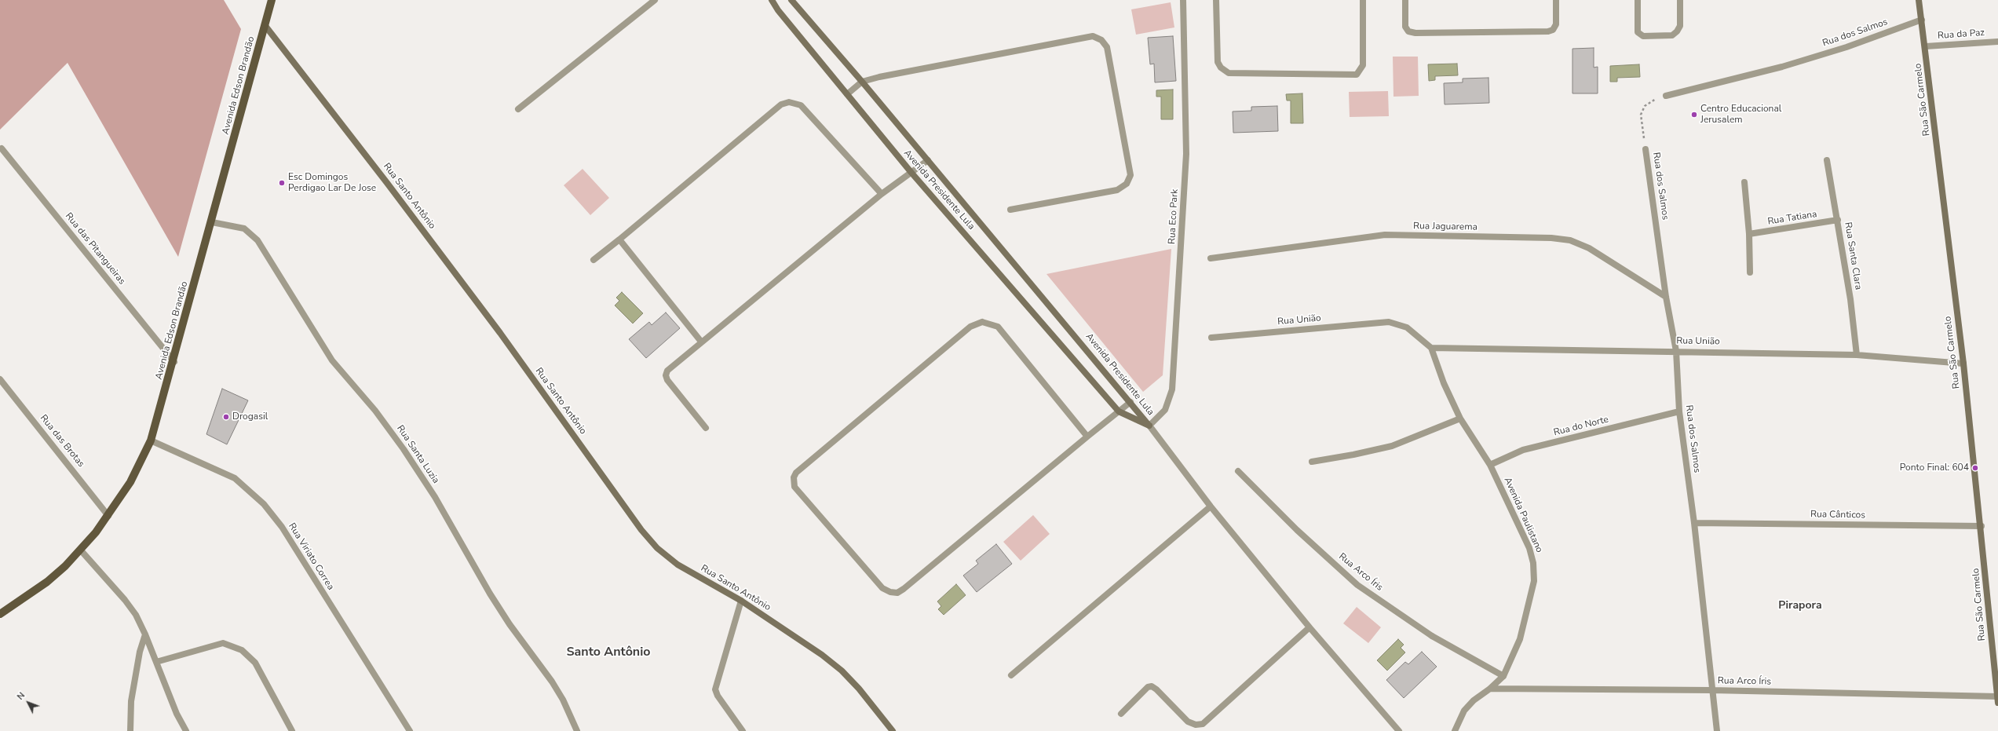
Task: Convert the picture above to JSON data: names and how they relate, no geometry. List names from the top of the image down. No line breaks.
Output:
{"streets":{"main road":["Avenida Edson Brandão"],"street":["Rua dos Salmos","Rua da Paz","Rua São Carmelo","Avenida Presidente Lula","Rua Santo Antônio","Rua Eco Park","Rua Tatiana","Rua Jaguarema","Rua das Pitangueiras","Rua Santa Clara","Rua União","Rua do Norte","Rua das Brotas","Rua Santa Luzia","Avenida Paulistano","Rua Cânticos","Rua Viriato Correa","Rua Arco Íris"]},"crossings":[["Rua dos Salmos","Rua São Carmelo"],["Rua dos Salmos","Rua Jaguarema"],["Rua dos Salmos","Rua União"],["Rua dos Salmos","Rua do Norte"],["Rua dos Salmos","Rua Cânticos"],["Rua dos Salmos","Rua Arco Íris"],["Rua da Paz","Rua São Carmelo"],["Avenida Edson Brandão","Rua Santo Antônio"],["Avenida Edson Brandão","Rua das Pitangueiras"],["Avenida Edson Brandão","Rua das Brotas"],["Avenida Edson Brandão","Rua Santa Luzia"],["Avenida Edson Brandão","Rua Viriato Correa"],["Rua São Carmelo","Rua União"],["Rua São Carmelo","Rua Cânticos"],["Rua São Carmelo","Rua Arco Íris"],["Avenida Presidente Lula","Rua Eco Park"],["Rua Tatiana","Rua Santa Clara"],["Rua Santa Clara","Rua União"],["Rua União","Avenida Paulistano"],["Rua do Norte","Avenida Paulistano"],["Avenida Paulistano","Rua Arco Íris"]],"districts":["Pirapora","Santo Antônio"],"places":["Centro Educacional Jerusalem","Esc Domingos Perdigao Lar De Jose","Drogasil","Ponto Final: 604"],"north":"top left"}
